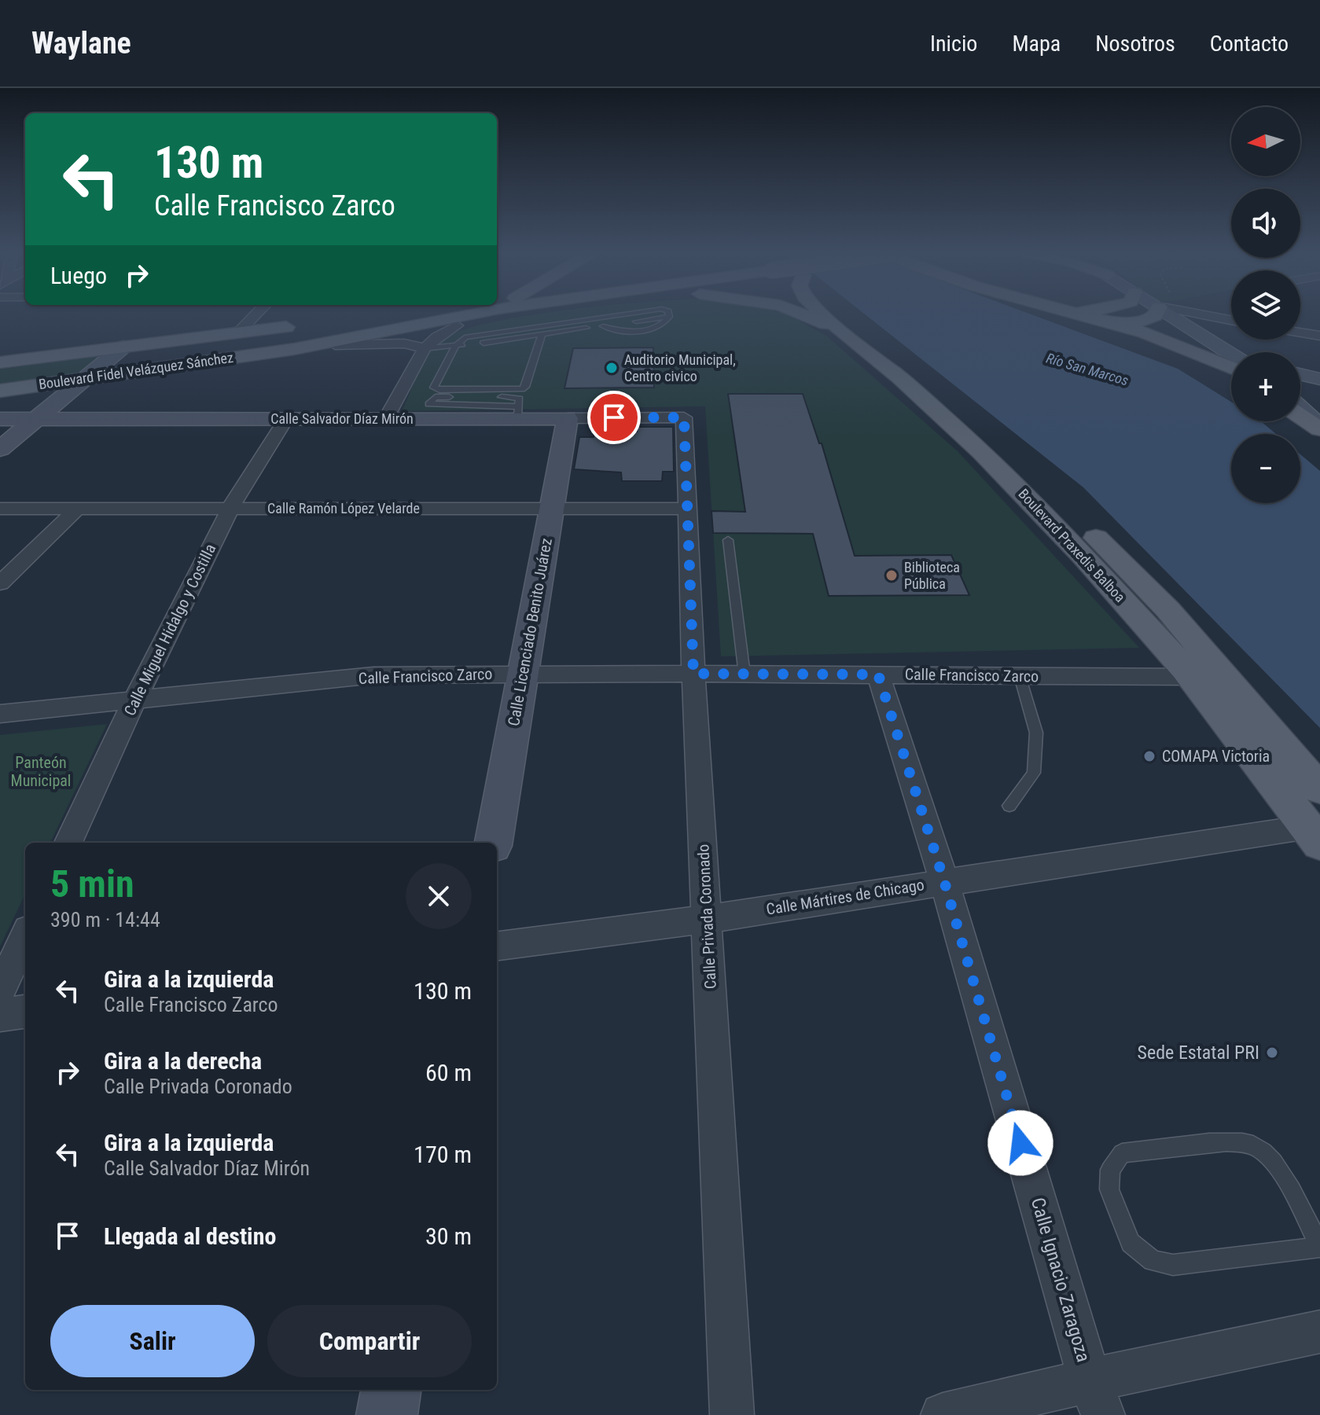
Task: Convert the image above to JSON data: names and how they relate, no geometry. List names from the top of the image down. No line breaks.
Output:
{"streets":{"main road":["Boulevard Fidel Velázquez Sánchez","Boulevard Praxedis Balboa"],"street":["Calle Salvador Díaz Mirón","Calle Ramón López Velarde","Calle Miguel Hidalgo y Costilla","Calle Licenciado Benito Juárez","Calle Francisco Zarco","Calle Mártires de Chicago","Calle Privada Coronado","Calle Ignacio Zaragoza"]},"crossings":[["Calle Salvador Díaz Mirón","Calle Miguel Hidalgo y Costilla"],["Calle Salvador Díaz Mirón","Calle Licenciado Benito Juárez"],["Calle Salvador Díaz Mirón","Calle Privada Coronado"],["Calle Ramón López Velarde","Calle Miguel Hidalgo y Costilla"],["Calle Ramón López Velarde","Calle Licenciado Benito Juárez"],["Calle Ramón López Velarde","Calle Privada Coronado"],["Boulevard Praxedis Balboa","Calle Francisco Zarco"],["Boulevard Praxedis Balboa","Calle Mártires de Chicago"],["Calle Miguel Hidalgo y Costilla","Calle Francisco Zarco"],["Calle Licenciado Benito Juárez","Calle Francisco Zarco"],["Calle Francisco Zarco","Calle Privada Coronado"],["Calle Francisco Zarco","Calle Ignacio Zaragoza"],["Calle Mártires de Chicago","Calle Privada Coronado"],["Calle Mártires de Chicago","Calle Ignacio Zaragoza"]],"water":["Río San Marcos"],"parks":["Panteón Municipal"],"places":["Auditorio Municipal, Centro civico","Biblioteca Pública","COMAPA Victoria","Sede Estatal PRI"],"north":"left","page":{"header":"Waylane","nav":["Inicio","Mapa","Nosotros","Contacto"],"map_buttons":["+","−"],"turn":["130 m","Calle Francisco Zarco"],"then":"Luego","heading":["5 min","390 m · 14:44"],"list":[{"name":"Gira a la izquierda","note":"Calle Francisco Zarco","value":"130 m"},{"name":"Gira a la derecha","note":"Calle Privada Coronado","value":"60 m"},{"name":"Gira a la izquierda","note":"Calle Salvador Díaz Mirón","value":"170 m"},{"name":"Llegada al destino","value":"30 m"}],"buttons":["Salir","Compartir"]}}
